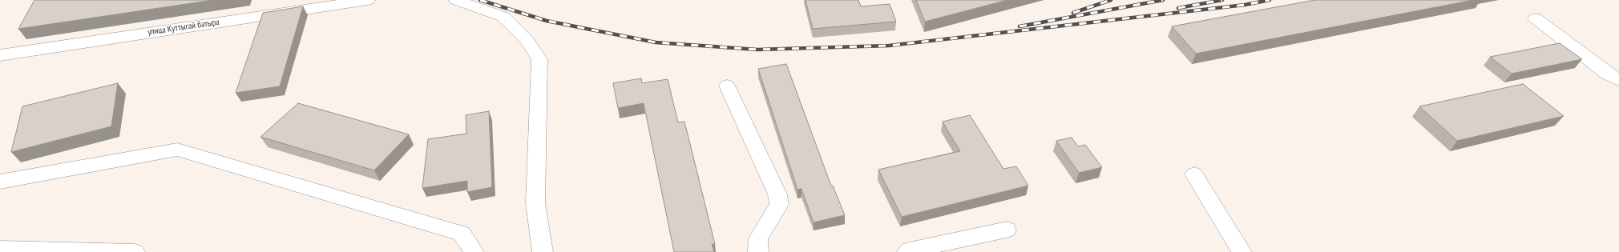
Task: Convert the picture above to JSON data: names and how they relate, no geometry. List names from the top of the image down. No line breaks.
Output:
{"streets":{"street":["улица Куттыгай батыра"]}}
